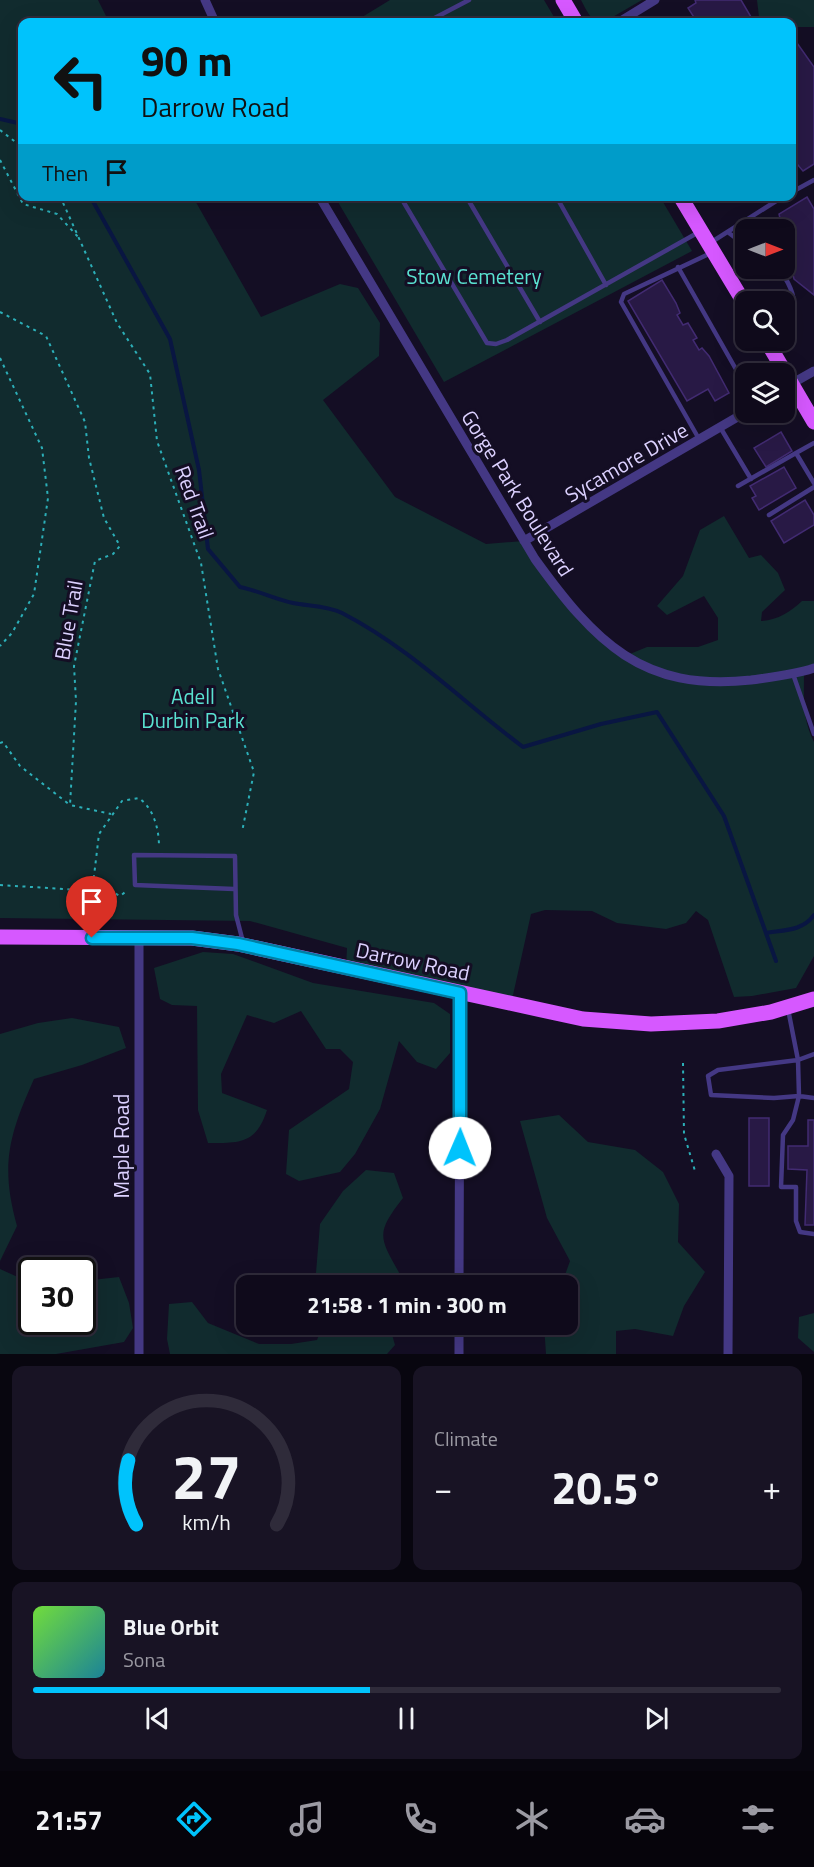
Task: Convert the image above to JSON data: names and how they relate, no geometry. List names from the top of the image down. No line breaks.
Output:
{"streets":{"main road":["Darrow Road"],"street":["Sycamore Drive","Gorge Park Boulevard","Maple Road"],"path":["Red Trail","Blue Trail"]},"crossings":[["Sycamore Drive","Gorge Park Boulevard"],["Darrow Road","Maple Road"]],"parks":["Stow Cemetery","Adell Durbin Park"],"north":"right","page":{"turn":["90 m","Darrow Road"],"then":"Then","limit":"30","trip":"21:58 · 1 min · 300 m","tile":"Climate","heat":["−","20.5°","+"],"song":["Blue Orbit","Sona"],"tabs":"21:57","gauge":["27","km/h"]}}
